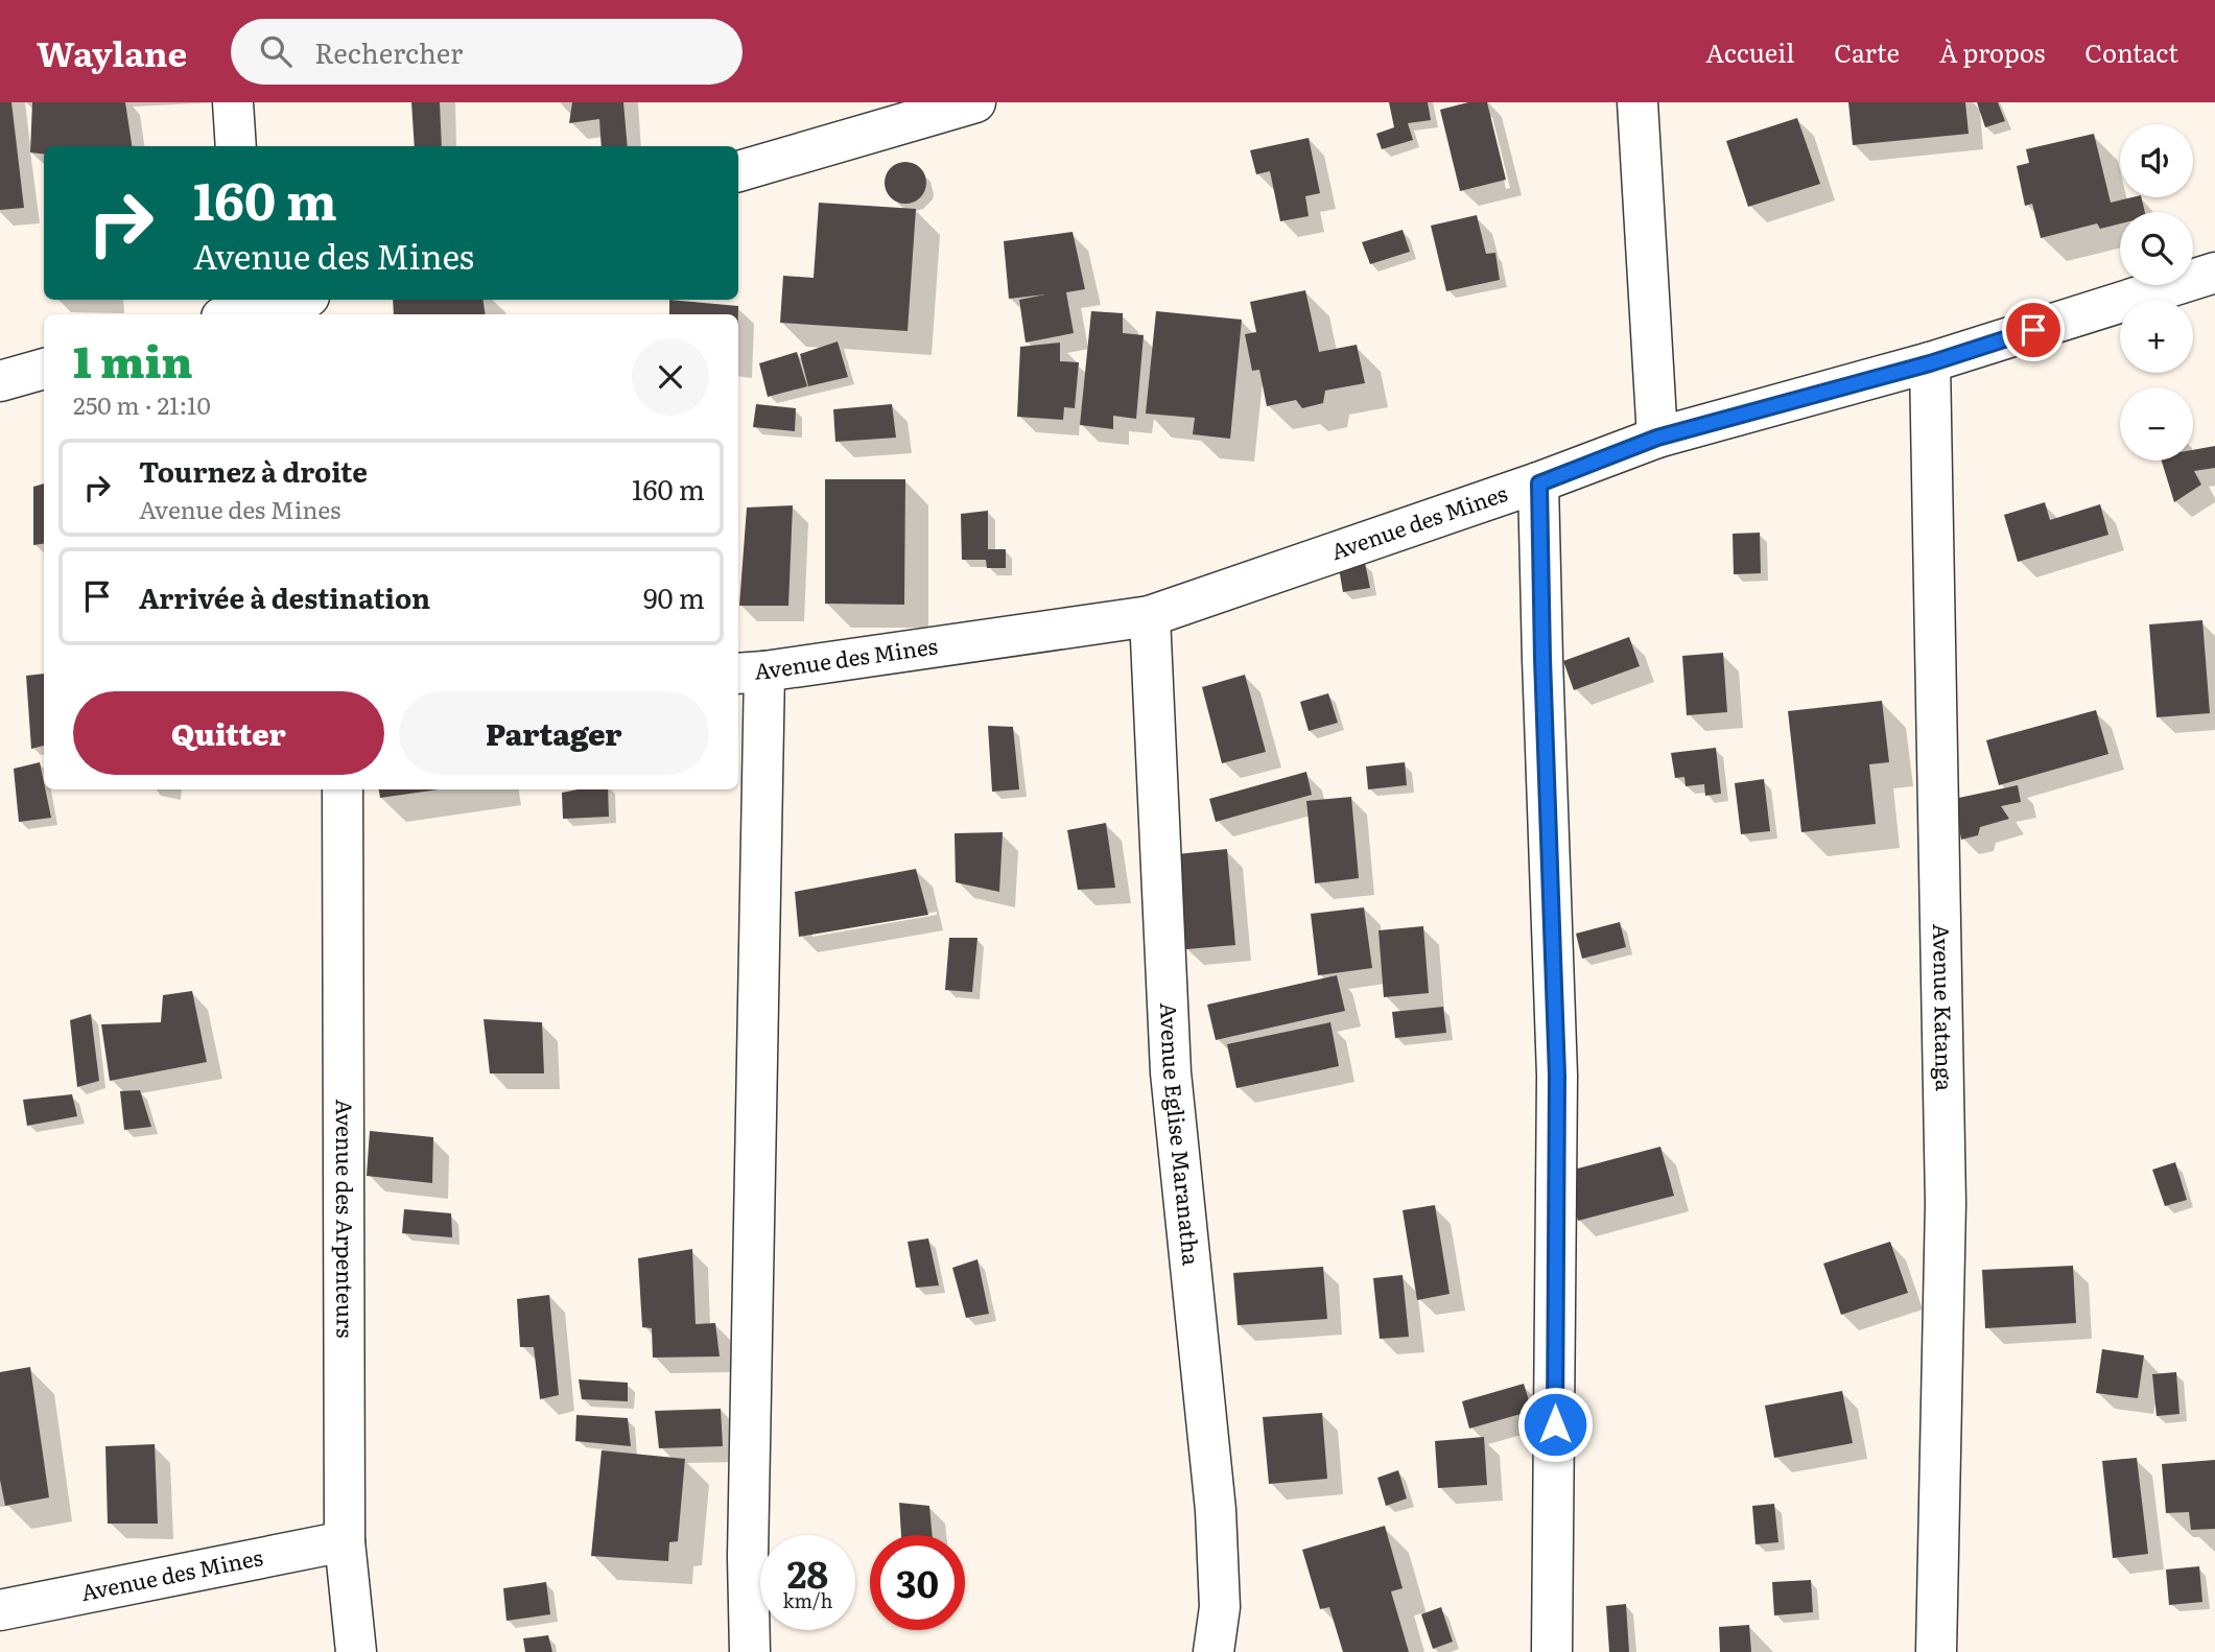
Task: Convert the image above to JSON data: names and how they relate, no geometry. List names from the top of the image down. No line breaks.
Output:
{"streets":{"street":["Avenue des Mines","Avenue Katanga","Avenue Eglise Maranatha","Avenue des Arpenteurs"]},"crossings":[["Avenue des Mines","Avenue Katanga"],["Avenue des Mines","Avenue Eglise Maranatha"],["Avenue des Mines","Avenue des Arpenteurs"]],"page":{"header":"Waylane","search":"Rechercher","nav":["Accueil","Carte","À propos","Contact"],"map_buttons":["+","−"],"turn":["160 m","Avenue des Mines"],"heading":["1 min","250 m · 21:10"],"list":[{"name":"Tournez à droite","note":"Avenue des Mines","value":"160 m"},{"name":"Arrivée à destination","value":"90 m"}],"buttons":["Quitter","Partager"],"speed":"28 km/h","limit":"30"}}
